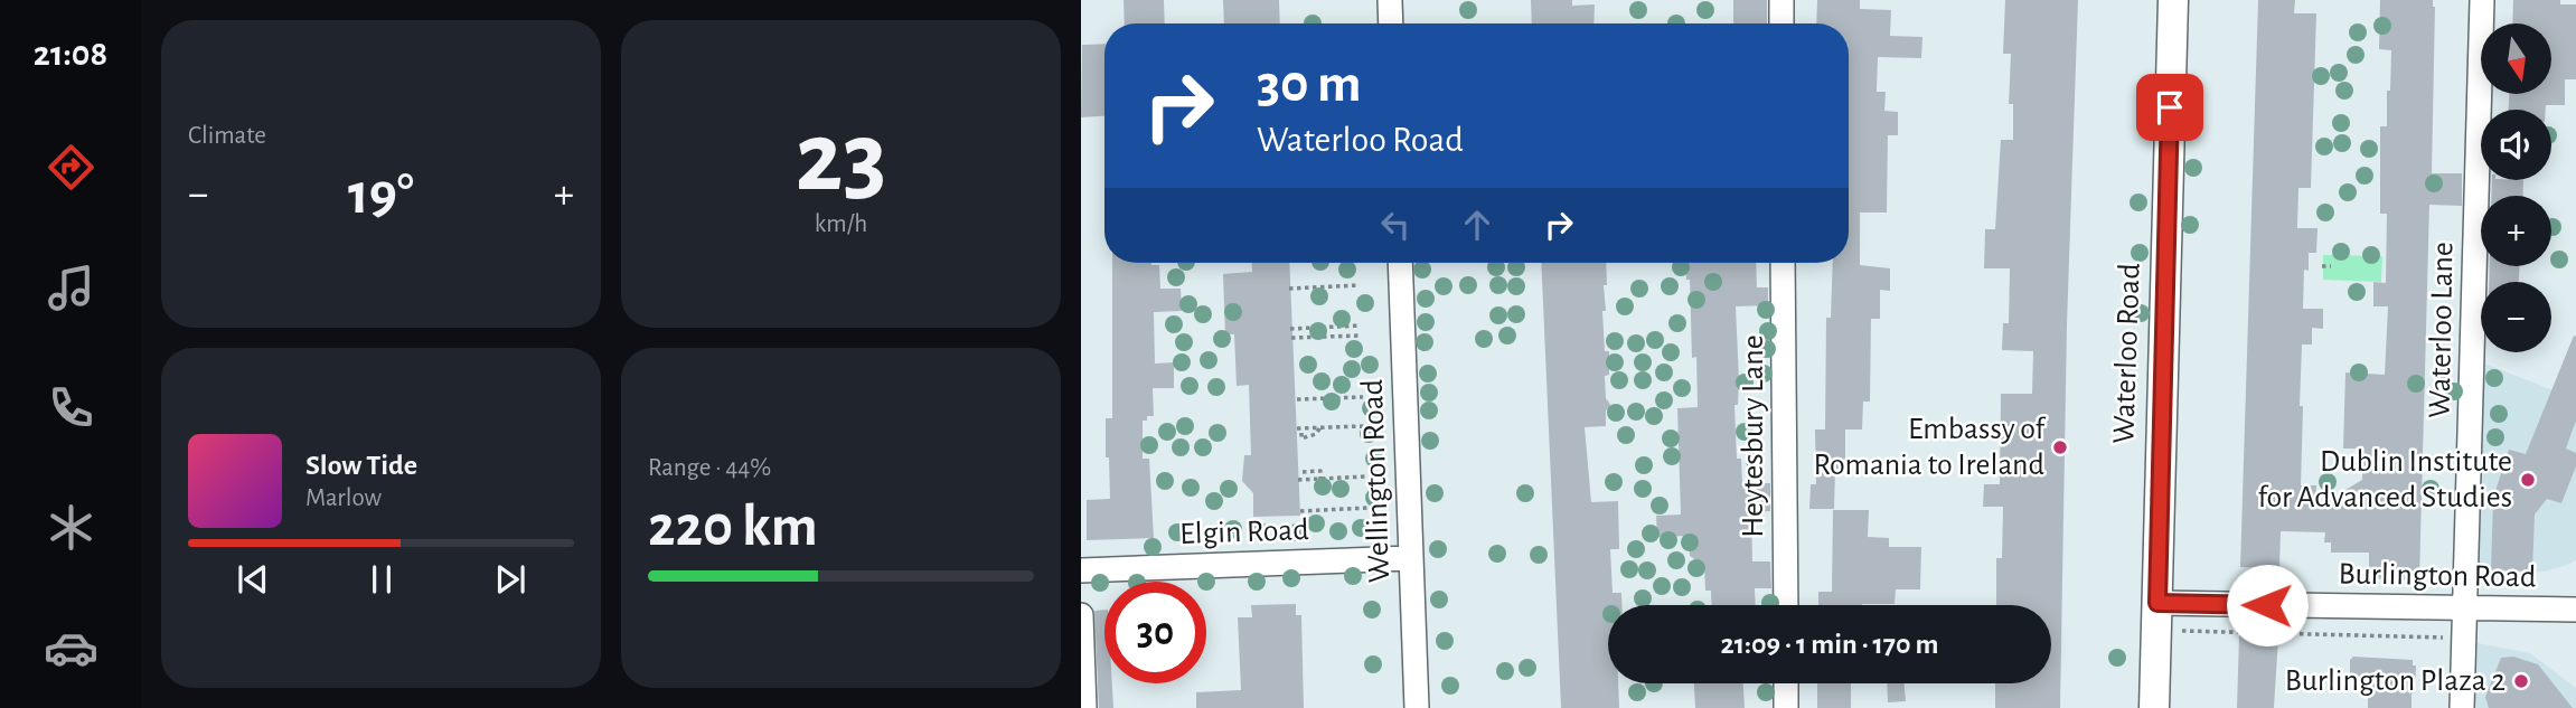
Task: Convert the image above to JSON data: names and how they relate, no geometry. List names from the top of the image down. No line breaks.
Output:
{"streets":{"street":["Waterloo Lane","Waterloo Road","Heytesbury Lane","Wellington Road","Elgin Road","Burlington Road"]},"crossings":[["Waterloo Lane","Burlington Road"],["Waterloo Road","Burlington Road"],["Wellington Road","Elgin Road"]],"places":["Embassy of Romania to Ireland","Dublin Institute for Advanced Studies","Burlington Plaza 2"],"north":"bottom","page":{"tabs":"21:08","tile":["Climate",["23","km/h"],["Range · 44%","220 km"]],"map_buttons":["+","−"],"turn":["30 m","Waterloo Road"],"heat":["−","19°","+"],"song":["Slow Tide","Marlow"],"limit":"30","trip":"21:09 · 1 min · 170 m"}}
